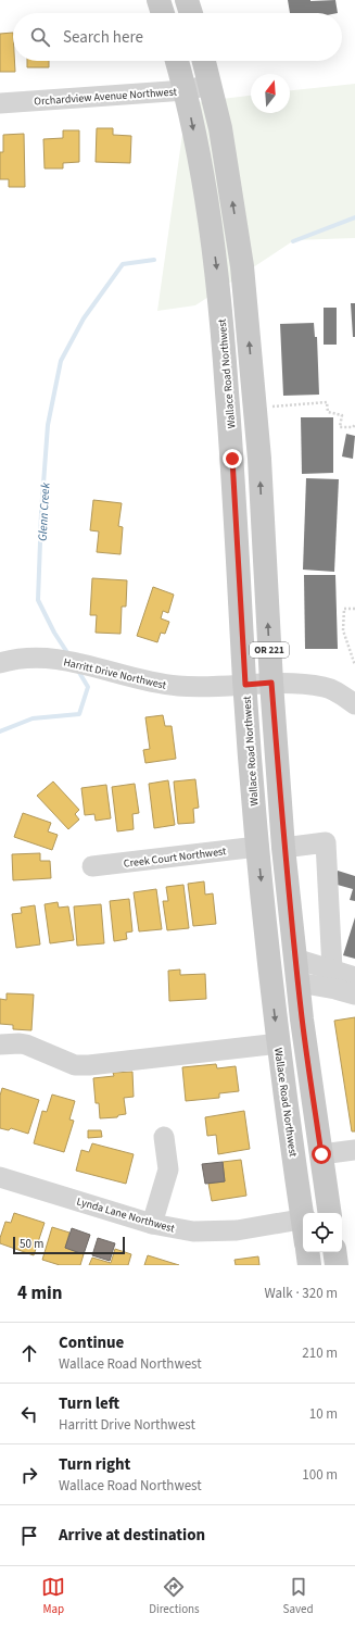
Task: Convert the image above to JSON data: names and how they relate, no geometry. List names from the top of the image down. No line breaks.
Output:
{"streets":{"main road":["Wallace Road Northwest","OR 221"],"street":["Orchardview Avenue Northwest","Harritt Drive Northwest","Creek Court Northwest","Lynda Lane Northwest"]},"crossings":[["Orchardview Avenue Northwest","Wallace Road Northwest"],["Wallace Road Northwest","Harritt Drive Northwest"],["Wallace Road Northwest","Creek Court Northwest"]],"water":["Glenn Creek"],"scale_bar":"50 m","north":"top","page":{"search":"Search here","scale":"50 m","heading":["4 min","Walk · 320 m"],"list":[["Continue","Wallace Road Northwest","210 m"],["Turn left","Harritt Drive Northwest","10 m"],["Turn right","Wallace Road Northwest","100 m"],"Arrive at destination"],"nav":["Map","Directions","Saved"]}}
